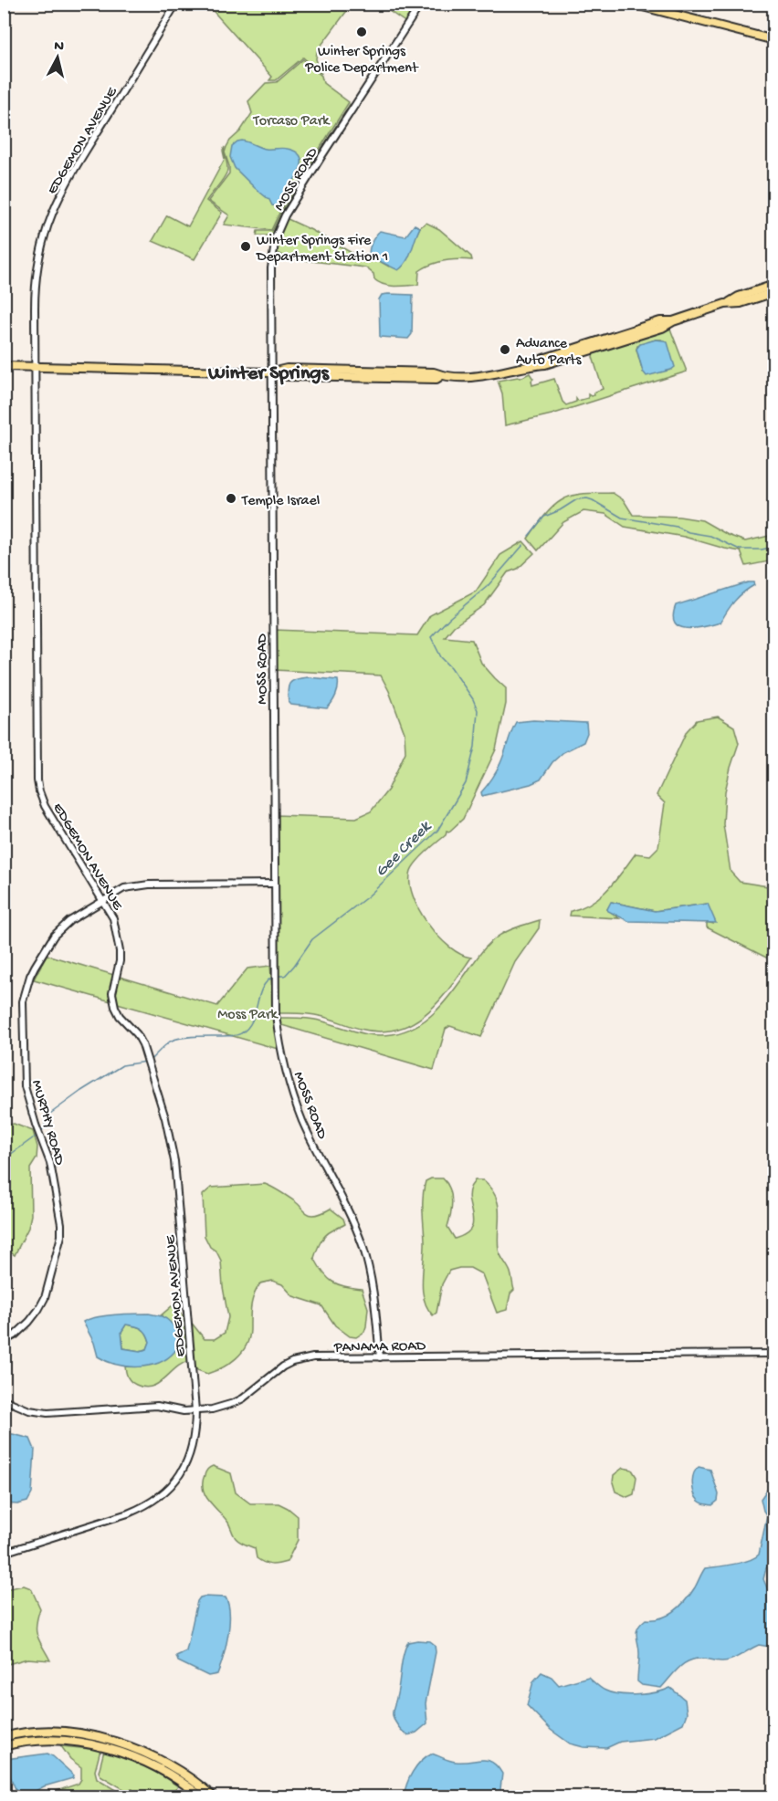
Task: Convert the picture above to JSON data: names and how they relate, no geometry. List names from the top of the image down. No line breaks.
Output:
{"streets":{"street":["EDGEMON AVENUE","MOSS ROAD","MURPHY ROAD","PANAMA ROAD"]},"crossings":[["EDGEMON AVENUE","MURPHY ROAD"],["EDGEMON AVENUE","PANAMA ROAD"],["MOSS ROAD","MURPHY ROAD"],["MOSS ROAD","PANAMA ROAD"]],"districts":["Winter Springs"],"water":["Gee Creek"],"parks":["Torcaso Park","Moss Park"],"places":["Winter Springs Police Department","Winter Springs Fire Department Station 1","Advance Auto Parts","Temple Israel"],"north":"top"}
